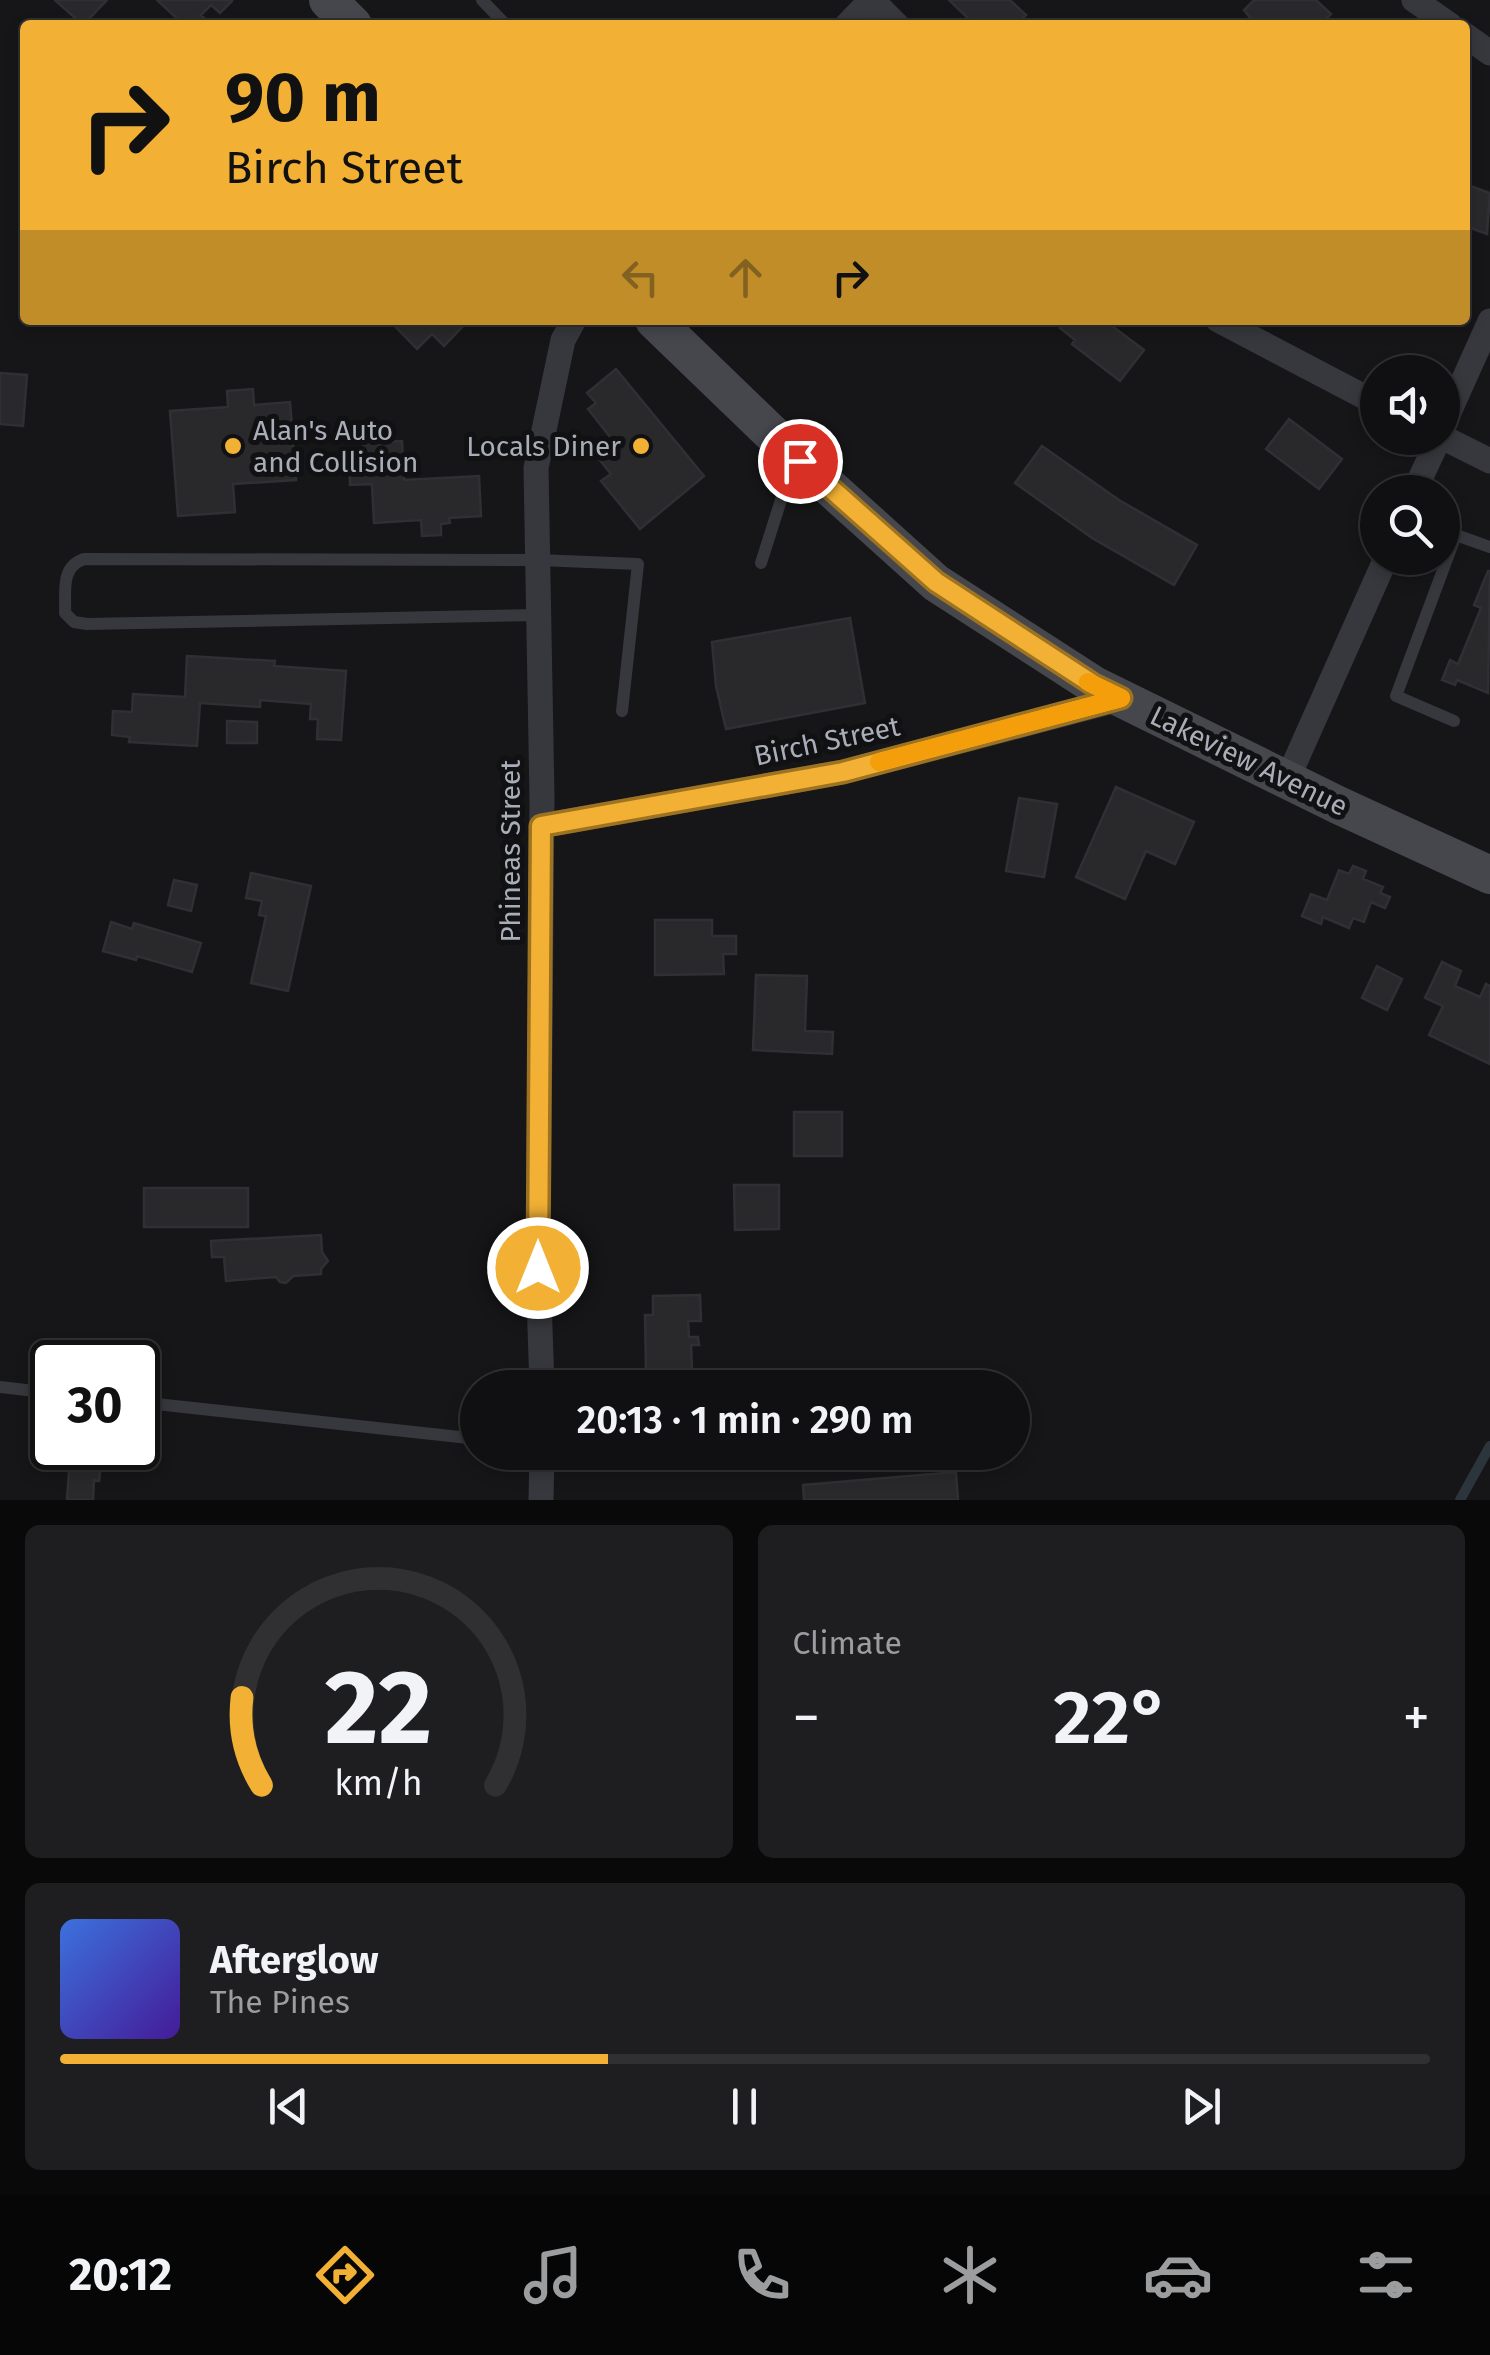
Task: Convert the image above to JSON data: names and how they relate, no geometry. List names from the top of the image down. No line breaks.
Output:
{"streets":{"main road":["Lakeview Avenue"],"street":["Birch Street","Phineas Street"]},"crossings":[["Birch Street","Lakeview Avenue"],["Birch Street","Phineas Street"]],"places":["Alan's Auto and Collision","Locals Diner"],"page":{"turn":["90 m","Birch Street"],"limit":"30","trip":"20:13 · 1 min · 290 m","tile":"Climate","heat":["−","22°","+"],"song":["Afterglow","The Pines"],"tabs":"20:12","gauge":["22","km/h"]}}
